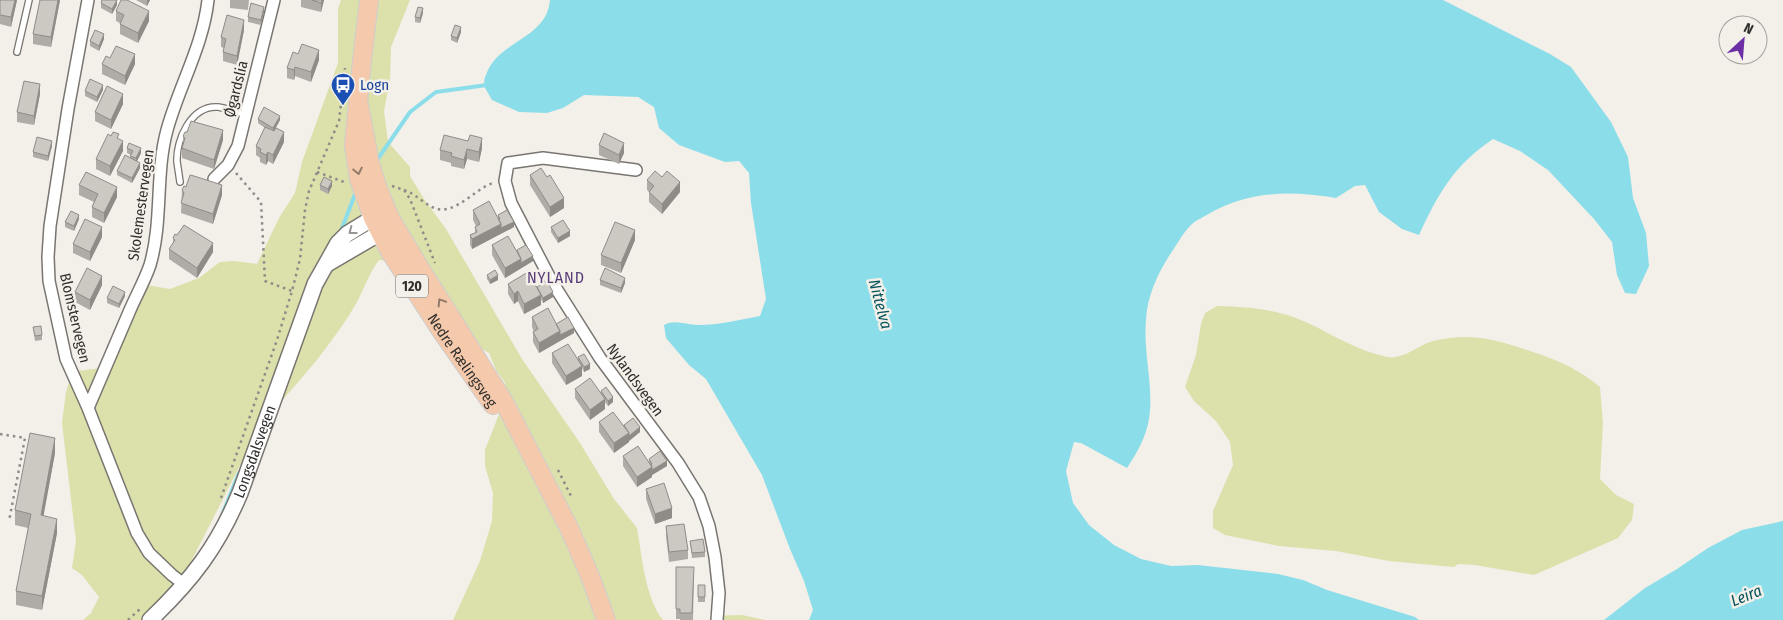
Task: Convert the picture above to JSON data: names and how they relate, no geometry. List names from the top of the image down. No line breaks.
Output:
{"streets":{"main road":["120","Nedre Rælingsveg","Longsdalsvegen"],"street":["Øgardslia","Skolemestervegen","Blomstervegen","Nylandsvegen"]},"crossings":[["Skolemestervegen","Blomstervegen"],["Blomstervegen","Longsdalsvegen"],["Nedre Rælingsveg","Longsdalsvegen"]],"districts":["NYLAND"],"water":["Nittelva","Leira"],"places":{"bus stop":["Logn"]},"north":"top right"}
